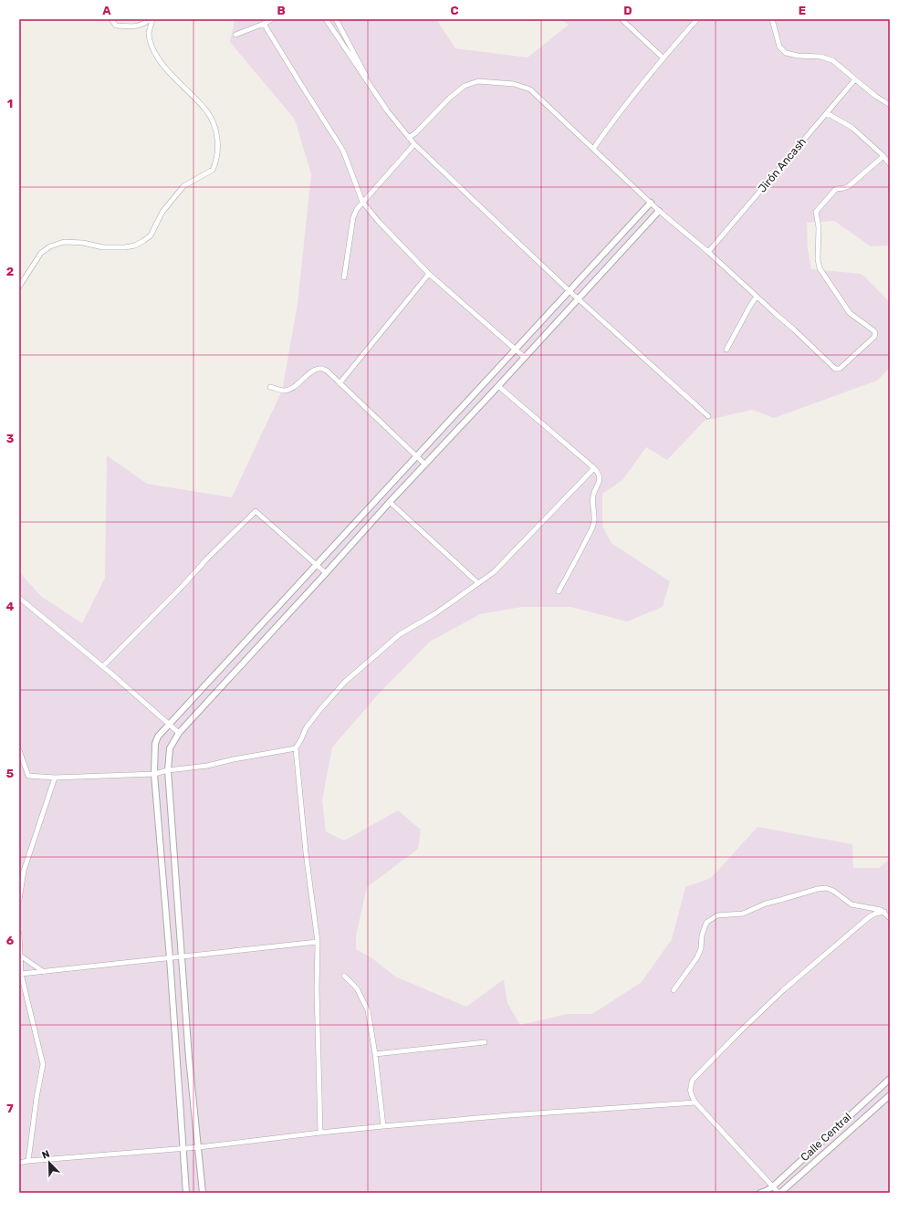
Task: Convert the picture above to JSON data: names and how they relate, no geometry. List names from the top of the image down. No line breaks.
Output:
{"streets":{"street":["Jirón Ancash","Calle Central"]},"north":"top left","grid":{"columns":["A","B","C","D","E"],"rows":["1","2","3","4","5","6","7"]}}
